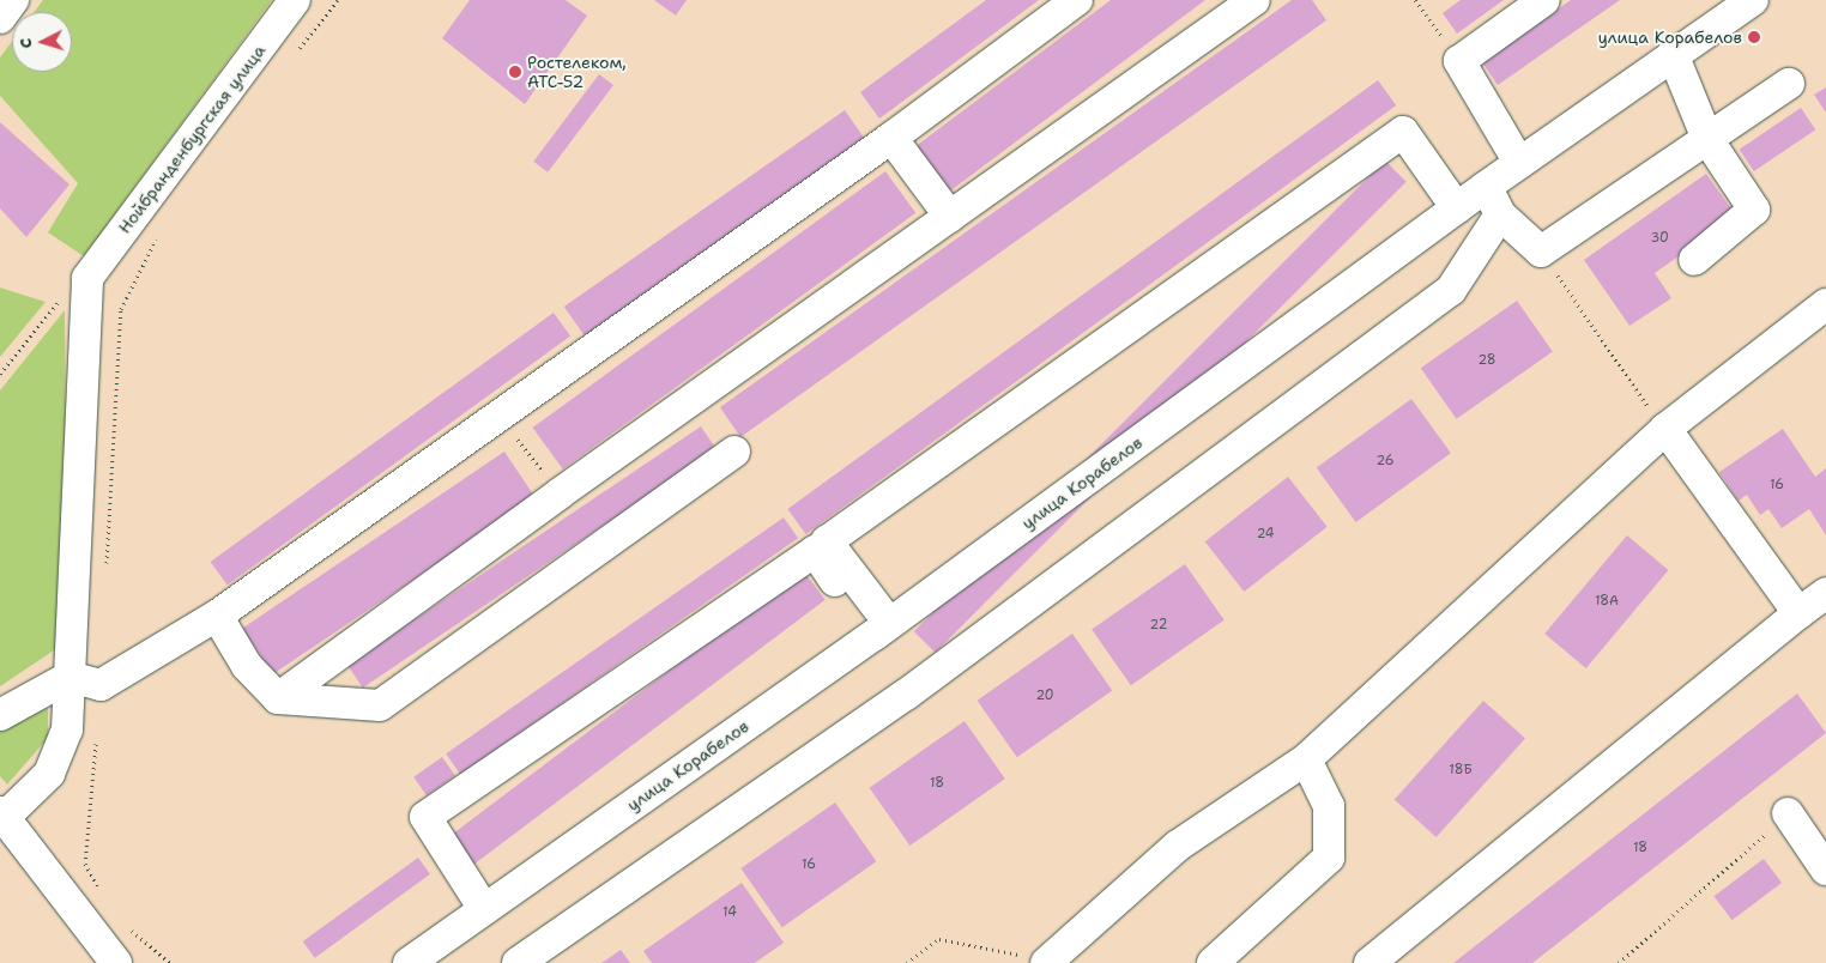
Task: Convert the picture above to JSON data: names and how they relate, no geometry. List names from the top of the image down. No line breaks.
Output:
{"streets":{"street":["Нойбранденбургская улица","улица Корабелов"]},"places":["улица Корабелов","Ростелеком, АТС-52"],"house_numbers":["30","28","26","16","24","18А","22","20","18Б","18","18","16","14"],"north":"left"}
